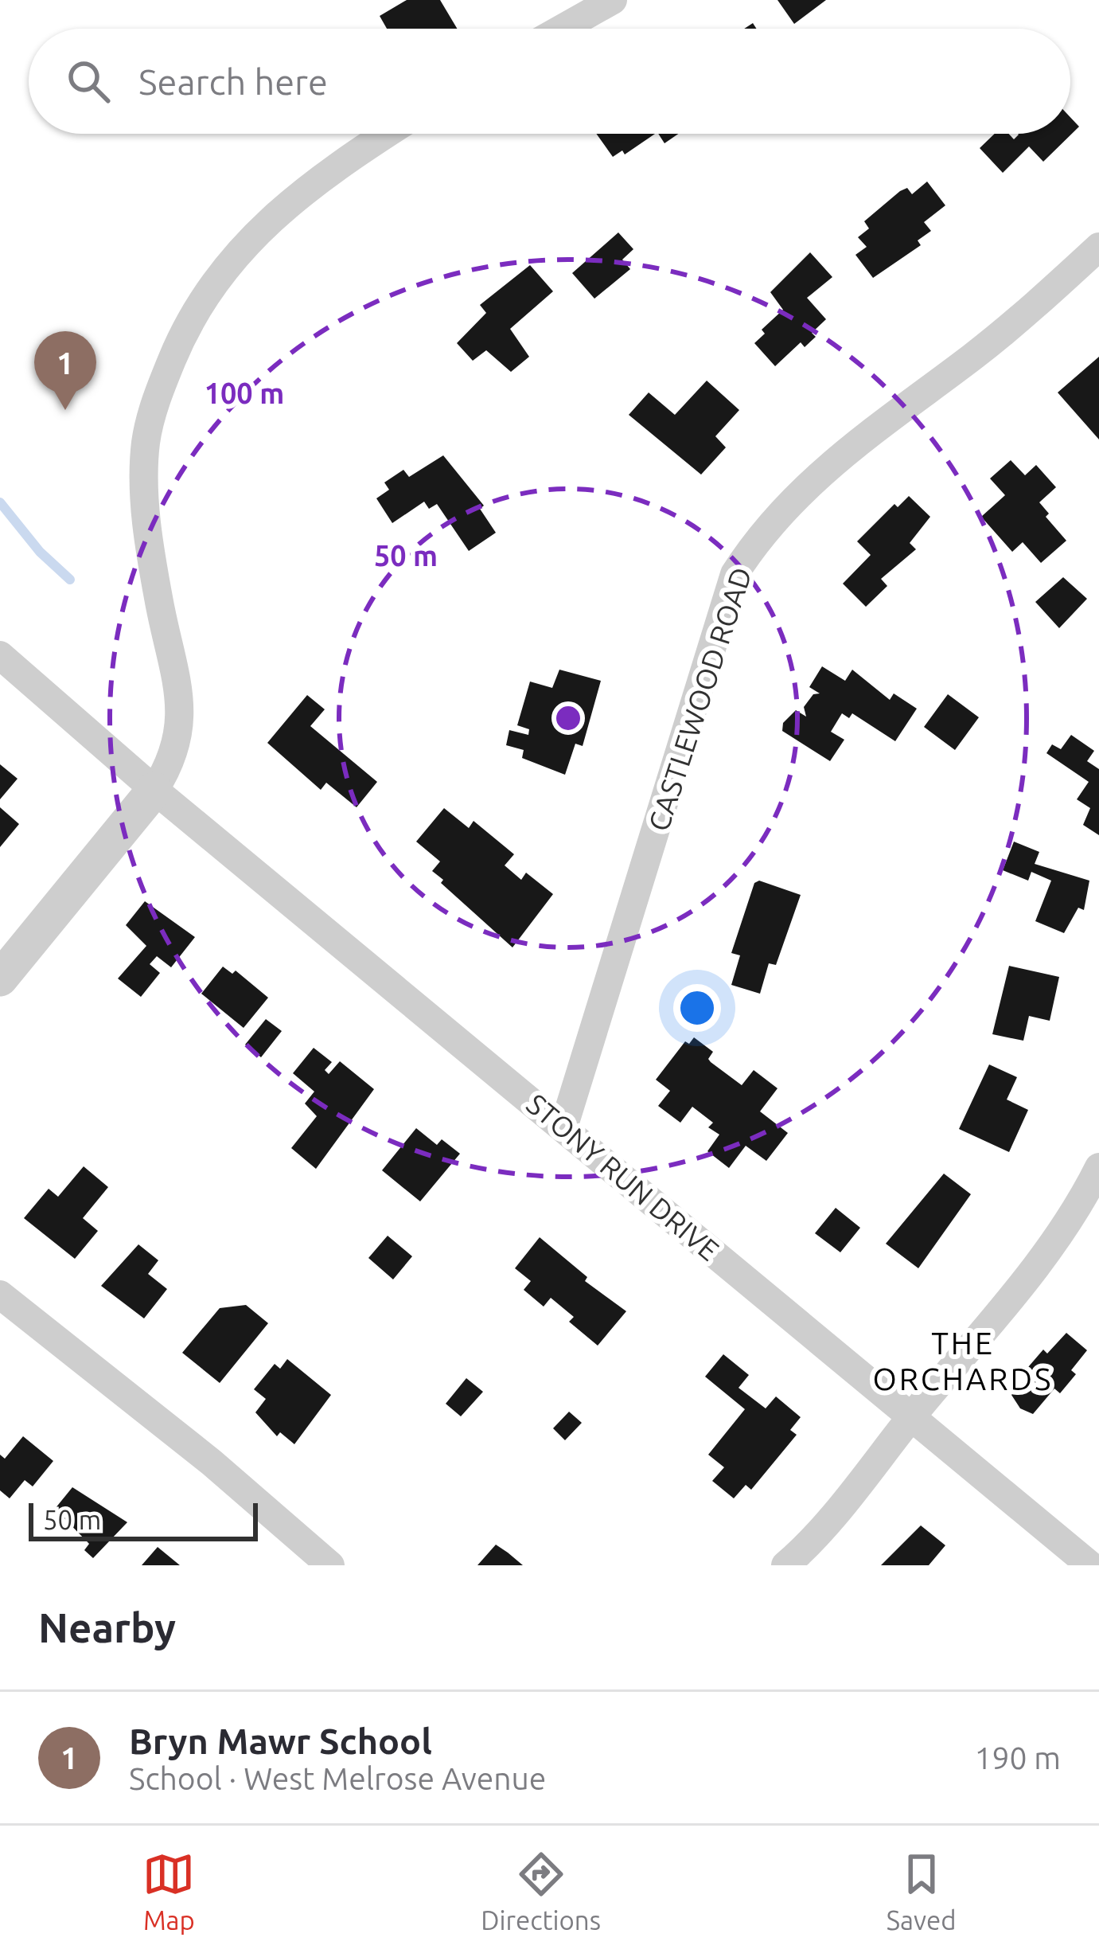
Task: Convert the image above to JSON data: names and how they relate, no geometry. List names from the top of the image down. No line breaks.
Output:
{"streets":{"street":["CASTLEWOOD ROAD","STONY RUN DRIVE"]},"crossings":[["CASTLEWOOD ROAD","STONY RUN DRIVE"]],"districts":["THE ORCHARDS"],"scale_bar":"50 m","page":{"search":"Search here","pins":"1","scale":"50 m","heading":"Nearby","list":[{"mark":"1","name":"Bryn Mawr School","note":"School · West Melrose Avenue","value":"190 m"}],"nav":["Map","Directions","Saved"]},"rings":["100 m","50 m"]}
